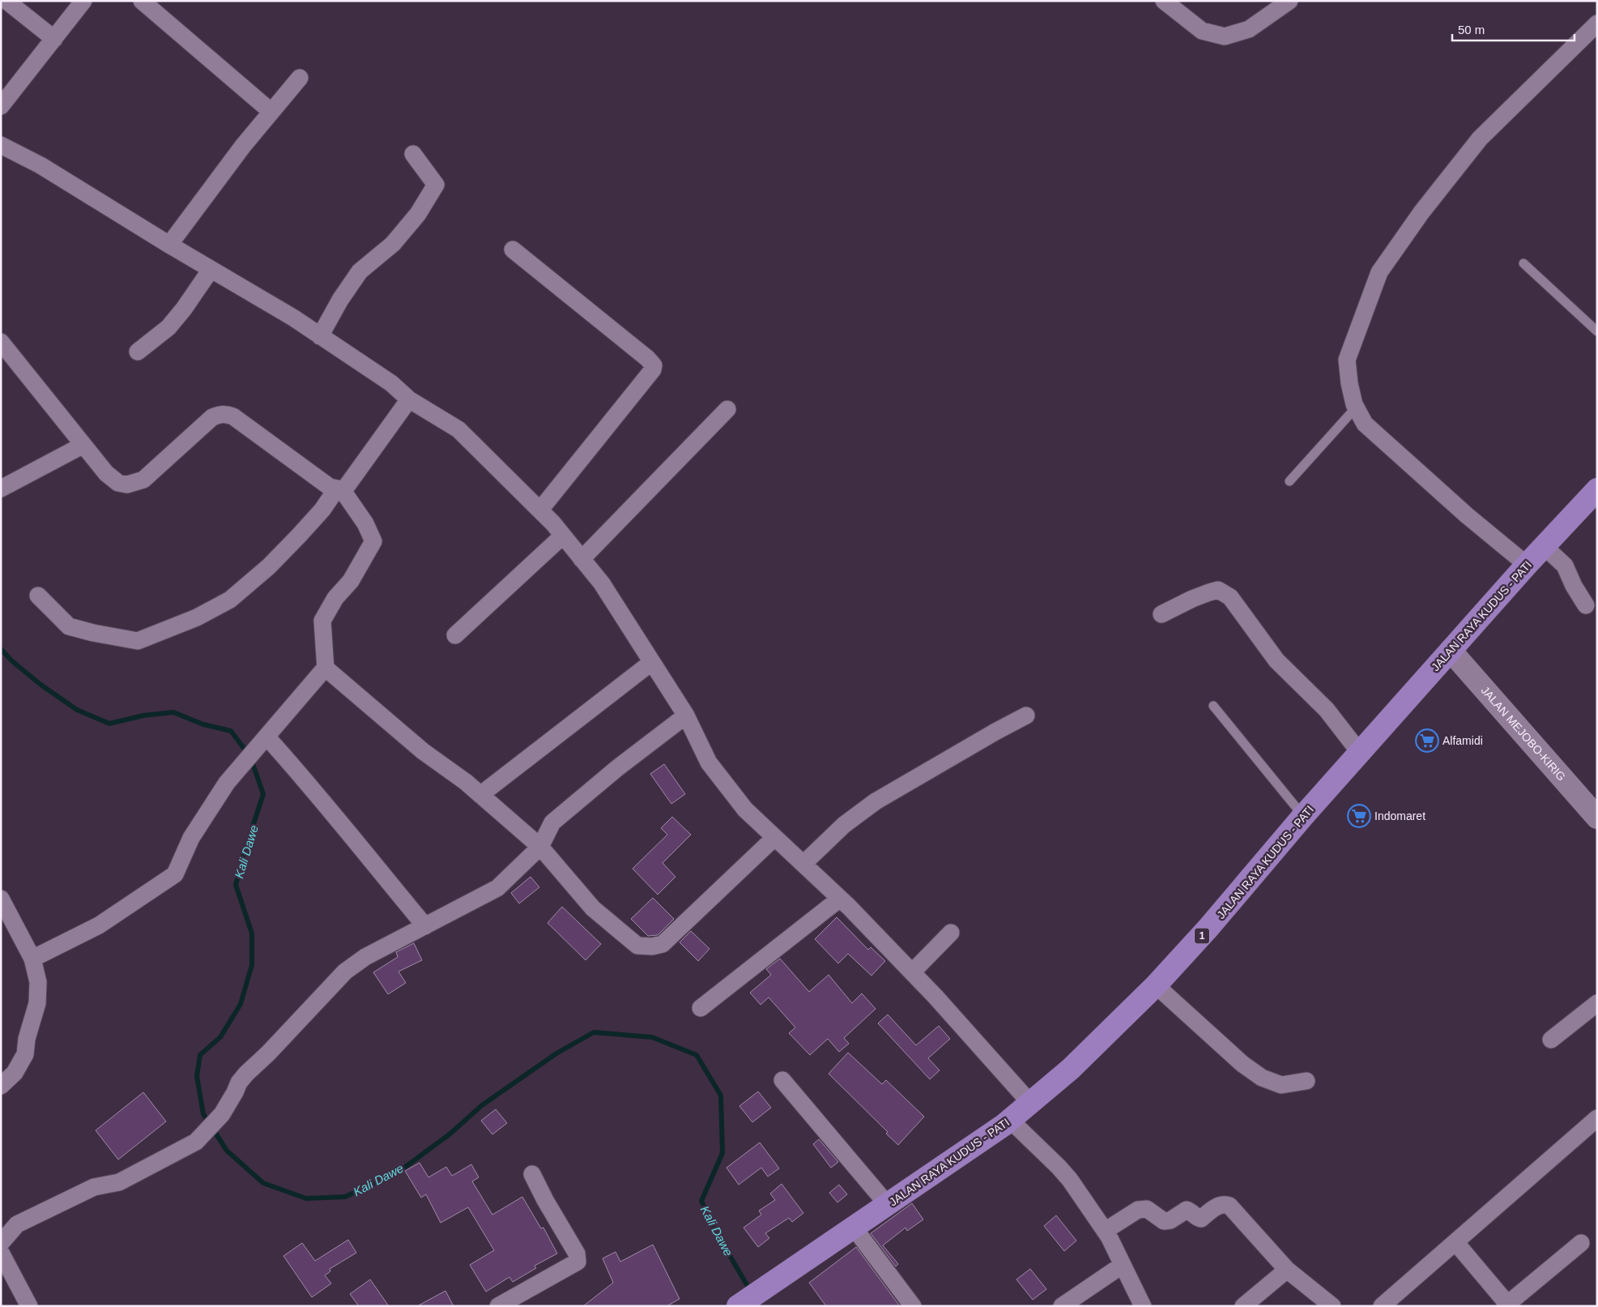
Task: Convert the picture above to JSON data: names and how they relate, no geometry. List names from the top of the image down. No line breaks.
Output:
{"streets":{"highway":["JALAN RAYA KUDUS - PATI","1"],"street":["JALAN MEJOBO-KIRIG"]},"crossings":[["JALAN RAYA KUDUS - PATI","JALAN MEJOBO-KIRIG"]],"water":["Kali Dawe"],"places":{"supermarket":["Alfamidi","Indomaret"]},"scale_bar":"50 m"}
